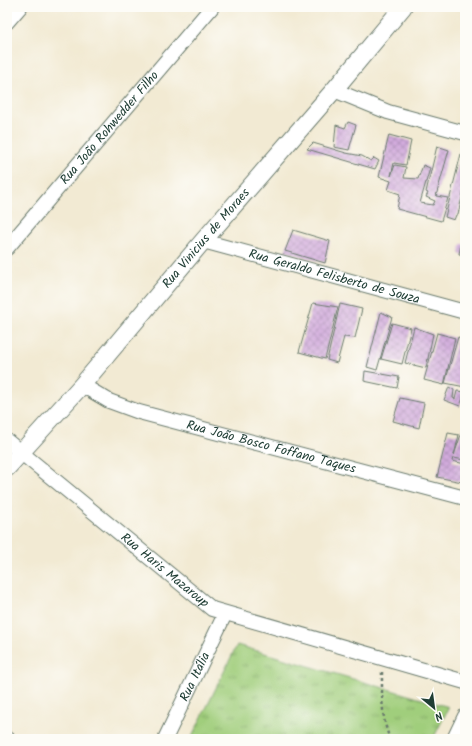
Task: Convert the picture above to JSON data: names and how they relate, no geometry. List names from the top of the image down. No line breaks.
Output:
{"streets":{"street":["Rua João Rohwedder Filho","Rua Vinicius de Moraes","Rua Geraldo Felisberto de Souza","Rua João Bosco Foffano Taques","Rua Haris Mazaroup","Rua Itália"]},"crossings":[["Rua Vinicius de Moraes","Rua Geraldo Felisberto de Souza"],["Rua Vinicius de Moraes","Rua João Bosco Foffano Taques"],["Rua Vinicius de Moraes","Rua Haris Mazaroup"],["Rua Haris Mazaroup","Rua Itália"]],"north":"bottom right"}
